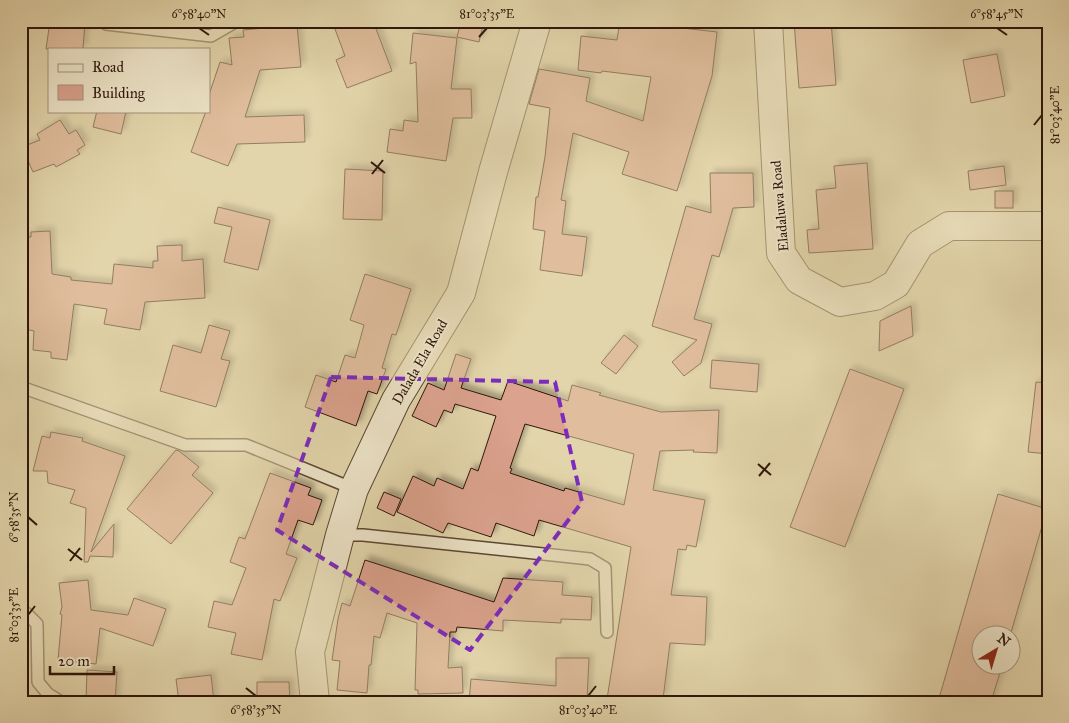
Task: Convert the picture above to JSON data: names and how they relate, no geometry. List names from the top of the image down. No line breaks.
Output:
{"streets":{"street":["Eladaluwa Road","Dalada Ela Road"]},"legend":["Road","Building"],"scale_bar":"20 m","north":"top right","coordinates":["6°58'40\"N","81°03'35\"E","6°58'45\"N","81°03'40\"E","6°58'35\"N"]}
